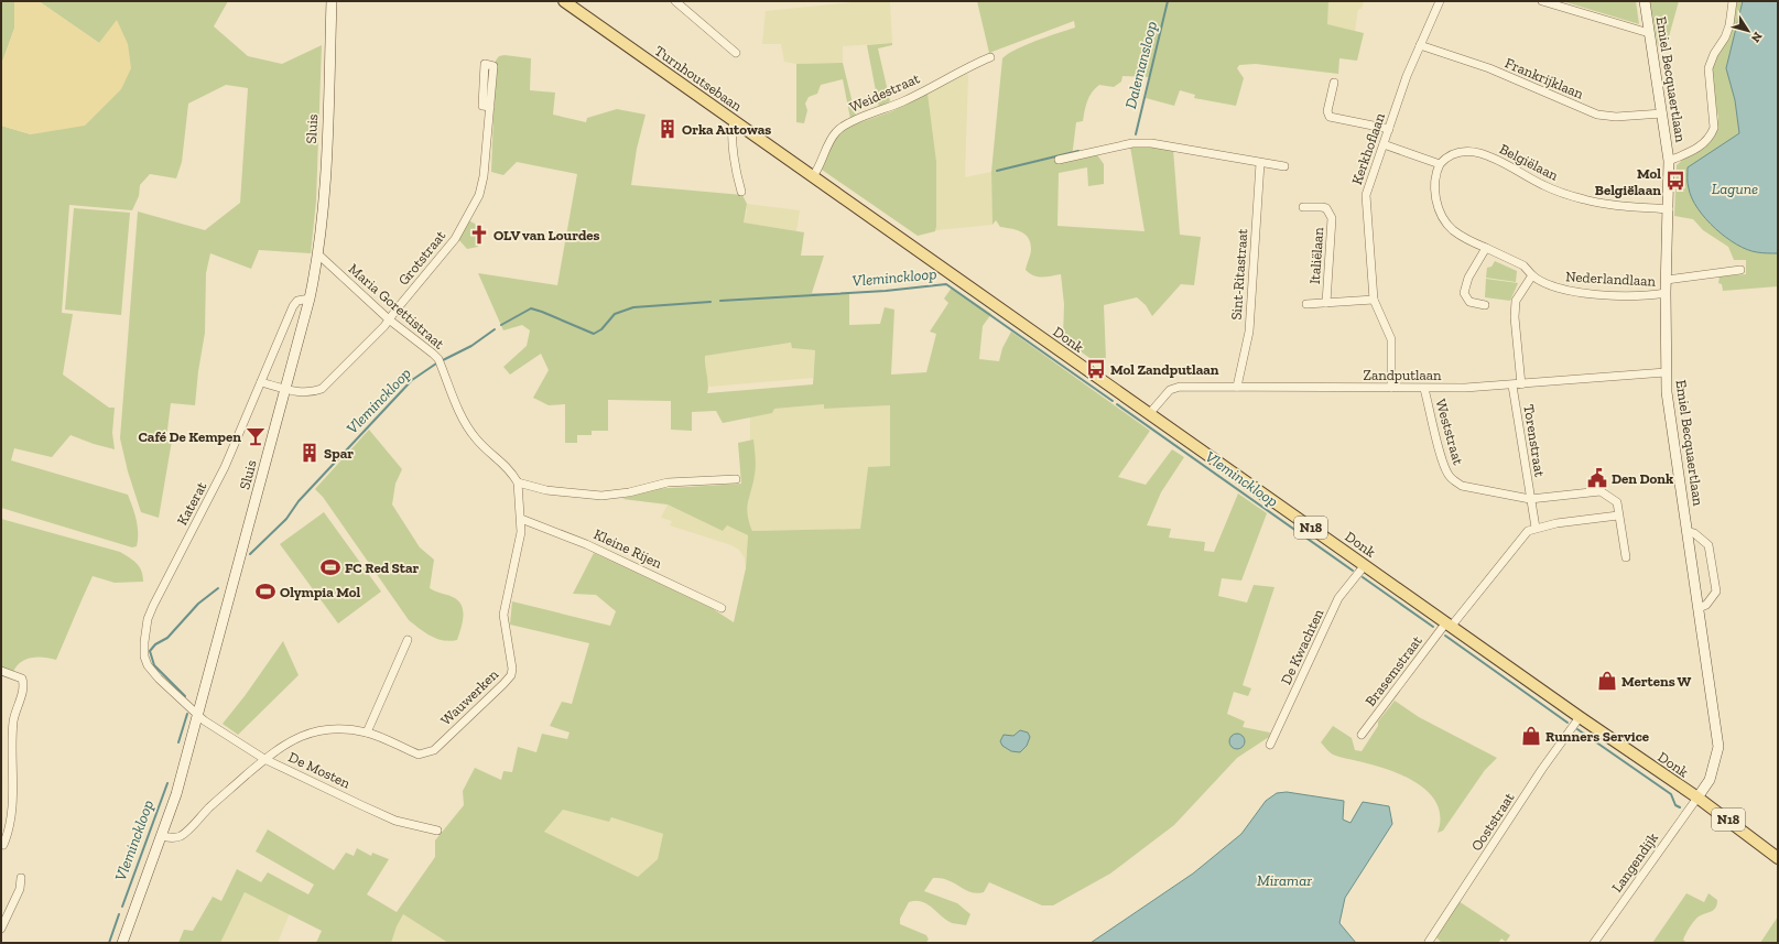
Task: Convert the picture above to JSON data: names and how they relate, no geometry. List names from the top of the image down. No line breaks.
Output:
{"streets":{"main road":["Turnhoutsebaan","Donk","N18"],"street":["Frankrijklaan","Emiel Becquaertlaan","Weidestraat","Sluis","Kerkhoflaan","Belgiëlaan","Italiëlaan","Grotstraat","Sint-Ritastraat","Nederlandlaan","Maria Gorettistraat","Zandputlaan","Weststraat","Torenstraat","Katerat","Kleine Rijen","De Kwachten","Brasemstraat","Wauwerken","De Mosten","Ooststraat","Langendijk"]},"crossings":[["Turnhoutsebaan","Weidestraat"],["Turnhoutsebaan","Donk"],["Frankrijklaan","Emiel Becquaertlaan"],["Frankrijklaan","Kerkhoflaan"],["Emiel Becquaertlaan","Belgiëlaan"],["Emiel Becquaertlaan","Nederlandlaan"],["Emiel Becquaertlaan","Donk"],["Emiel Becquaertlaan","Zandputlaan"],["Emiel Becquaertlaan","Langendijk"],["Sluis","Grotstraat"],["Sluis","Maria Gorettistraat"],["Sluis","Katerat"],["Sluis","Wauwerken"],["Sluis","De Mosten"],["Kerkhoflaan","Italiëlaan"],["Kerkhoflaan","Zandputlaan"],["Belgiëlaan","Nederlandlaan"],["Grotstraat","Maria Gorettistraat"],["Grotstraat","Katerat"],["Sint-Ritastraat","Zandputlaan"],["Maria Gorettistraat","Wauwerken"],["Donk","Zandputlaan"],["Donk","De Kwachten"],["Donk","Brasemstraat"],["Donk","Ooststraat"],["Donk","Langendijk"],["Zandputlaan","Weststraat"],["Zandputlaan","Torenstraat"],["Weststraat","Torenstraat"],["Torenstraat","Brasemstraat"],["Katerat","De Mosten"],["Kleine Rijen","Wauwerken"],["Wauwerken","De Mosten"]],"water":["Dalemansloop","Lagune","Vleminckloop","Miramar"],"places":{"building":["Orka Autowas","Spar"],"bus stop":["Mol Belgiëlaan","Mol Zandputlaan"],"church":["OLV van Lourdes"],"bar":["Café De Kempen"],"public building":["Den Donk"],"sports":["FC Red Star","Olympia Mol"],"shop":["Mertens W","Runners Service"]},"north":"bottom right"}
